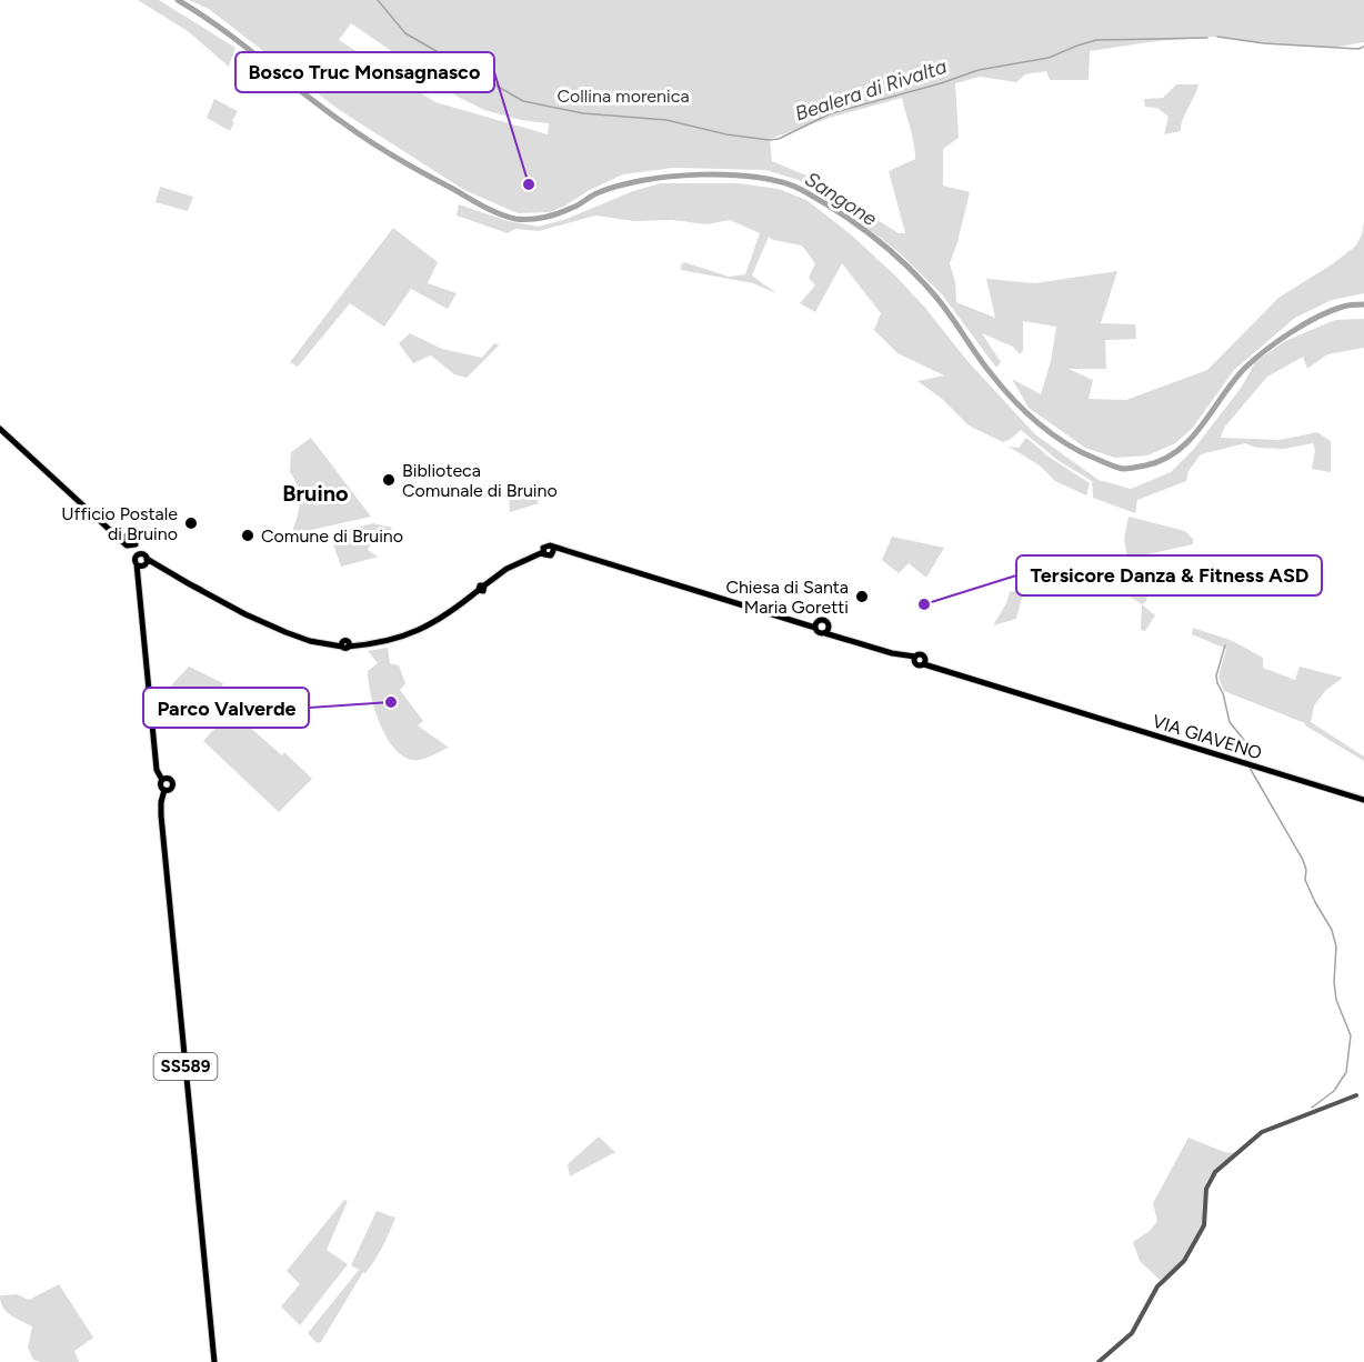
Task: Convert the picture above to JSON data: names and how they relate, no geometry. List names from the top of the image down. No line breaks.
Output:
{"streets":{"main road":["VIA GIAVENO","SS589"]},"districts":["Bruino"],"water":["Bealera di Rivalta","Sangone"],"parks":["Collina morenica"],"places":["Bosco Truc Monsagnasco","Biblioteca Comunale di Bruino","Ufficio Postale di Bruino","Comune di Bruino","Chiesa di Santa Maria Goretti","Tersicore Danza & Fitness ASD","Parco Valverde"]}
